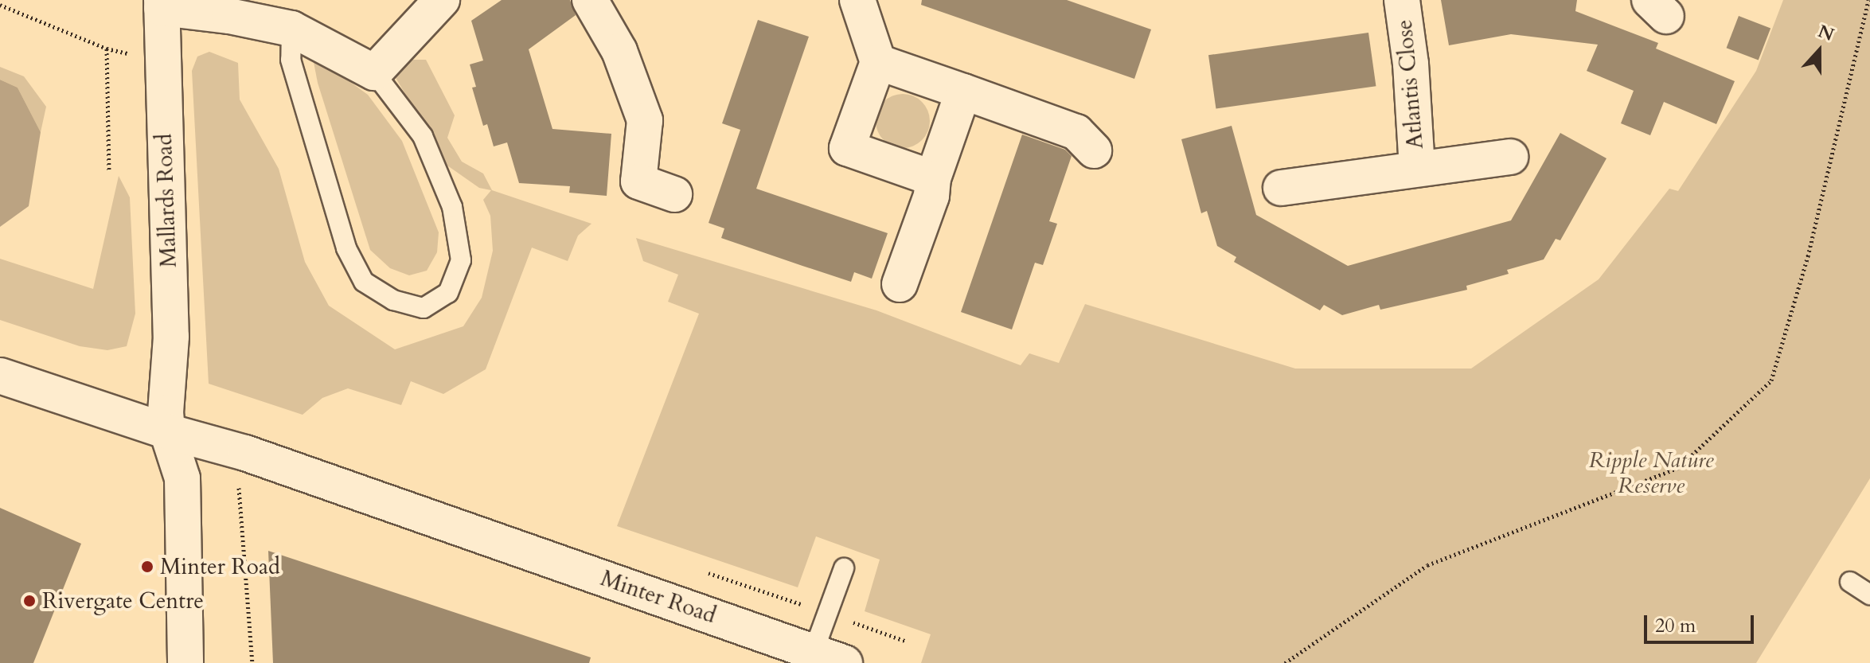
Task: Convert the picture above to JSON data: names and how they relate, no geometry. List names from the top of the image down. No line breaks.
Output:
{"streets":{"street":["Atlantis Close","Mallards Road","Minter Road"]},"crossings":[["Mallards Road","Minter Road"]],"parks":["Ripple Nature Reserve"],"places":["Minter Road","Rivergate Centre"],"scale_bar":"20 m","north":"top"}
